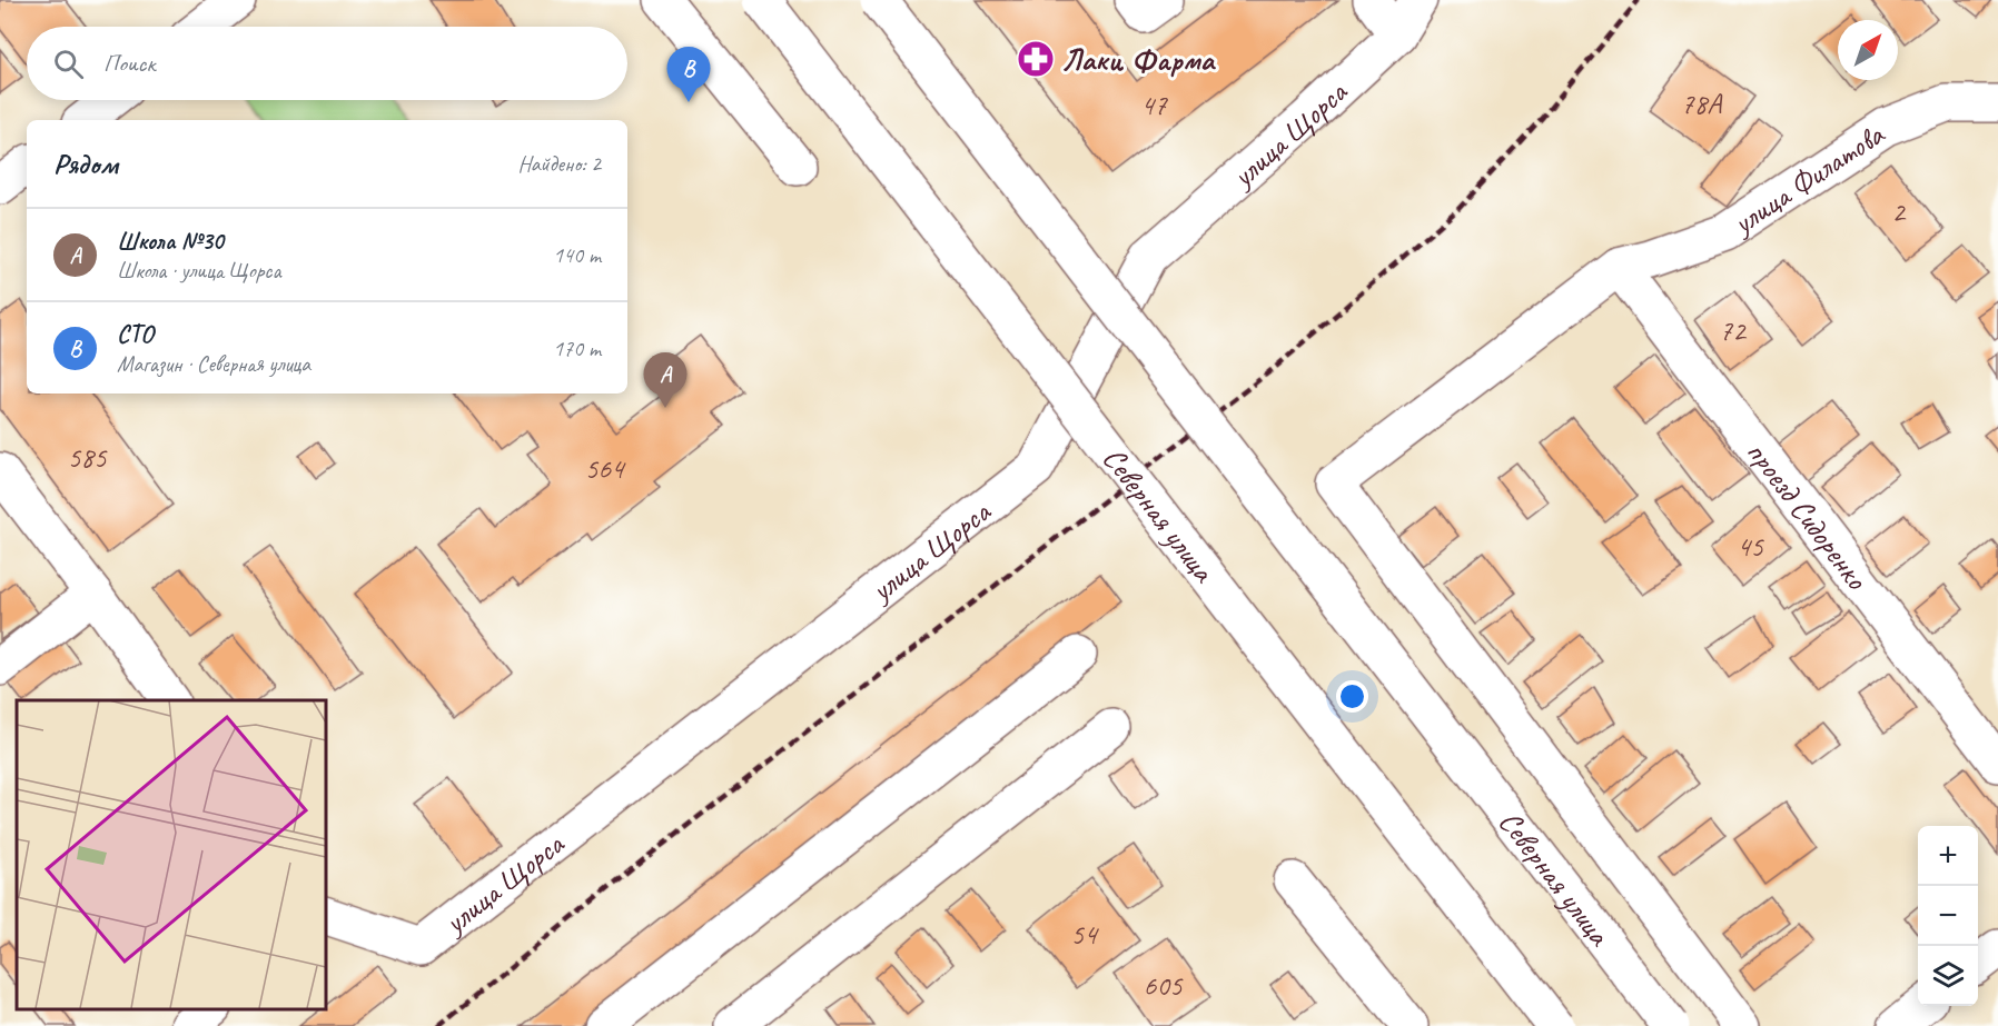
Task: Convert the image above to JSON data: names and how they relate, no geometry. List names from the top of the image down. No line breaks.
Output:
{"streets":{"street":["улица Щорса","улица Филатова","Северная улица","проезд Сидоренко"]},"crossings":[["улица Филатова","проезд Сидоренко"]],"places":{"pharmacy":["Лаки Фарма"]},"house_numbers":["78А","47","2","72","585","564","45","54","605"],"north":"top right","page":{"search":"Поиск","pins":["B","A"],"heading":["Рядом","Найдено: 2"],"list":[{"mark":"A","name":"Школа №30","note":"Школа · улица Щорса","value":"140 m"},{"mark":"B","name":"СТО","note":"Магазин · Северная улица","value":"170 m"}],"map_buttons":["+","−"]}}
